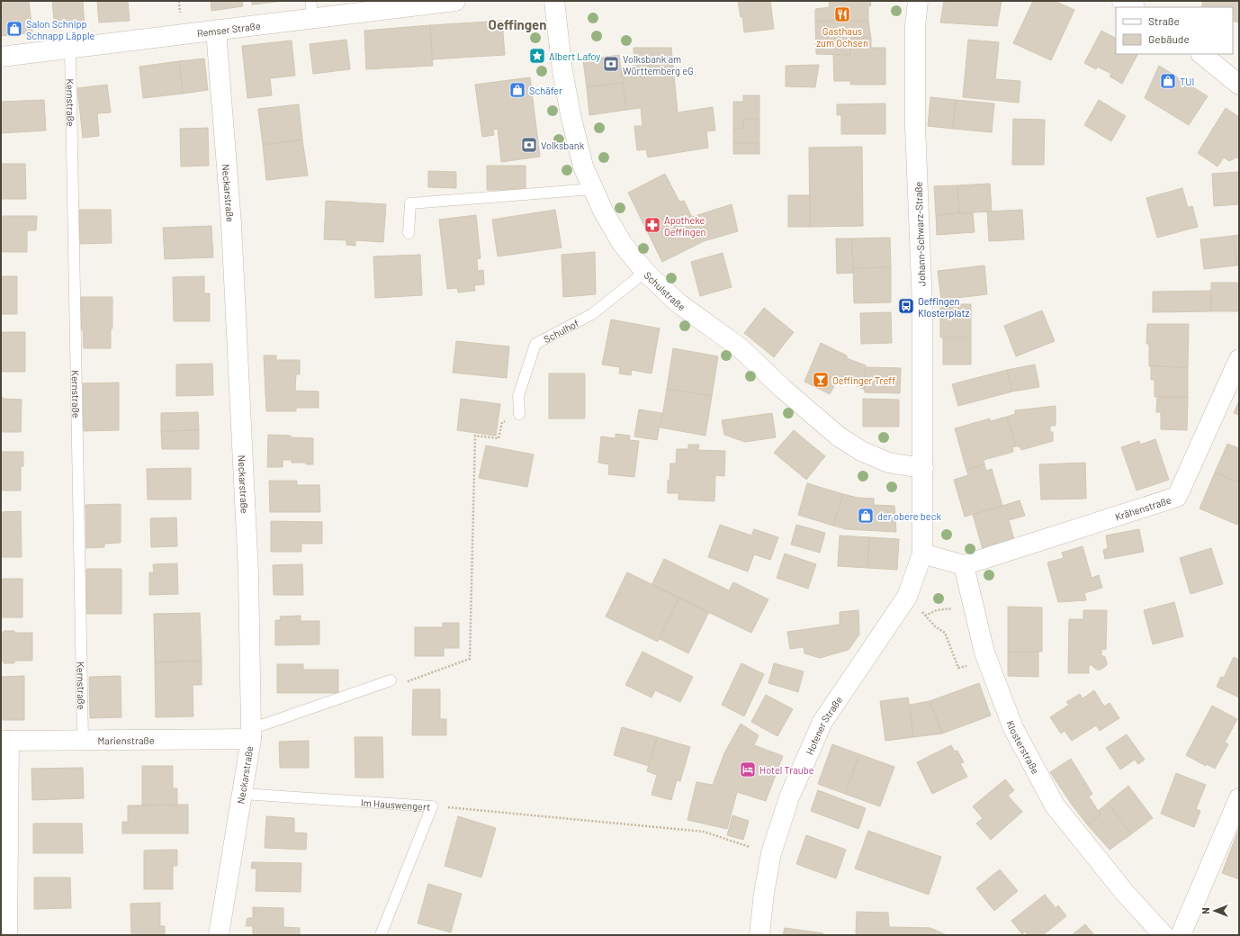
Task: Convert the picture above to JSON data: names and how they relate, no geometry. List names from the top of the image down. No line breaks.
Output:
{"streets":{"street":["Remser Straße","Neckarstraße","Johann-Schwarz-Straße","Schulstraße","Krähenstraße","Hofener Straße","Marienstraße","Klosterstraße"],"lane":["Kernstraße","Schulhof","Im Hauswengert"]},"crossings":[["Remser Straße","Kernstraße"],["Remser Straße","Neckarstraße"],["Kernstraße","Marienstraße"],["Neckarstraße","Marienstraße"],["Neckarstraße","Im Hauswengert"],["Johann-Schwarz-Straße","Schulstraße"],["Johann-Schwarz-Straße","Hofener Straße"],["Schulstraße","Schulhof"],["Krähenstraße","Klosterstraße"]],"districts":["Oeffingen"],"places":{"restaurant":["Gasthaus zum Ochsen"],"shop":["Salon Schnipp Schnapp Läpple","TUI","Schäfer","der obere beck"],"place":["Albert Lafoy"],"bank":["Volksbank am Württemberg eG","Volksbank"],"pharmacy":["Apotheke Oeffingen"],"bus stop":["Oeffingen Klosterplatz"],"bar":["Oeffinger Treff"],"hotel":["Hotel Traube"]},"legend":["Straße","Gebäude"],"north":"left"}
